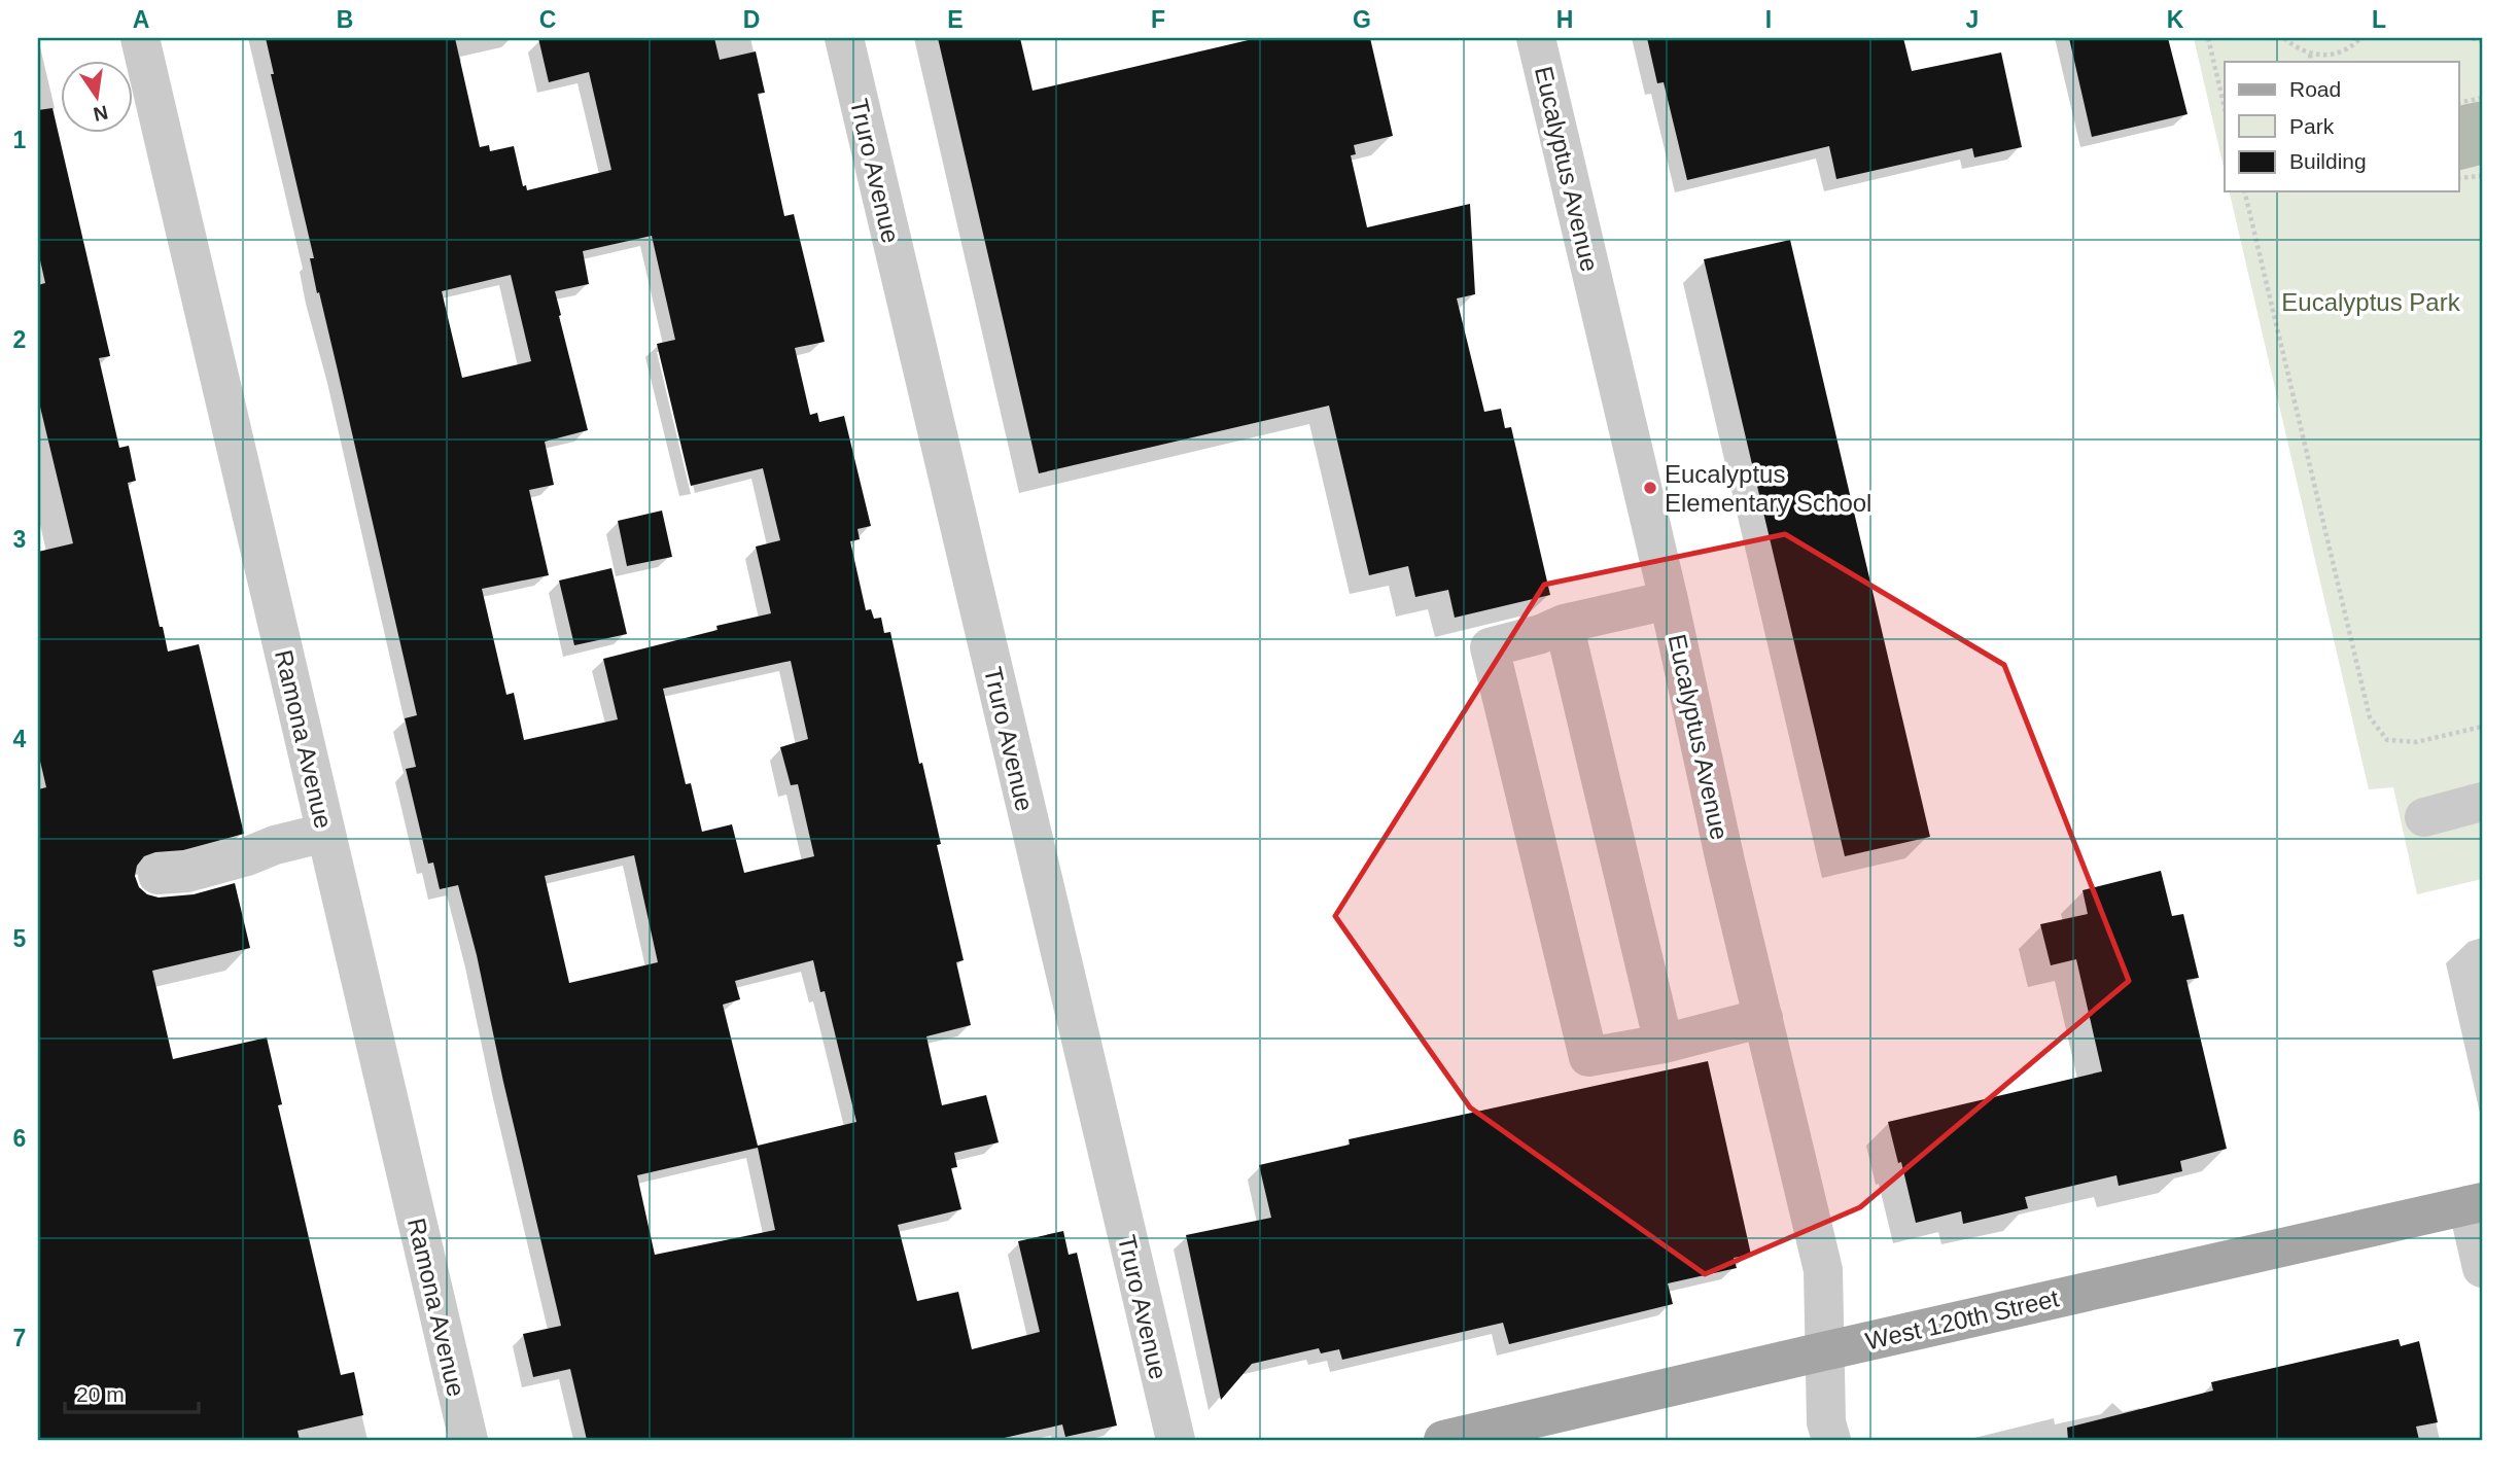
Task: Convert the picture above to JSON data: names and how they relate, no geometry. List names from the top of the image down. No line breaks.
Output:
{"streets":{"main road":["West 120th Street"],"street":["Eucalyptus Avenue","Truro Avenue","Ramona Avenue"]},"crossings":[["Eucalyptus Avenue","West 120th Street"]],"parks":["Eucalyptus Park"],"places":["Eucalyptus Elementary School"],"legend":["Road","Park","Building"],"scale_bar":"20 m","north":"bottom","grid":{"columns":["A","B","C","D","E","F","G","H","I","J","K","L"],"rows":["1","2","3","4","5","6","7"]}}
